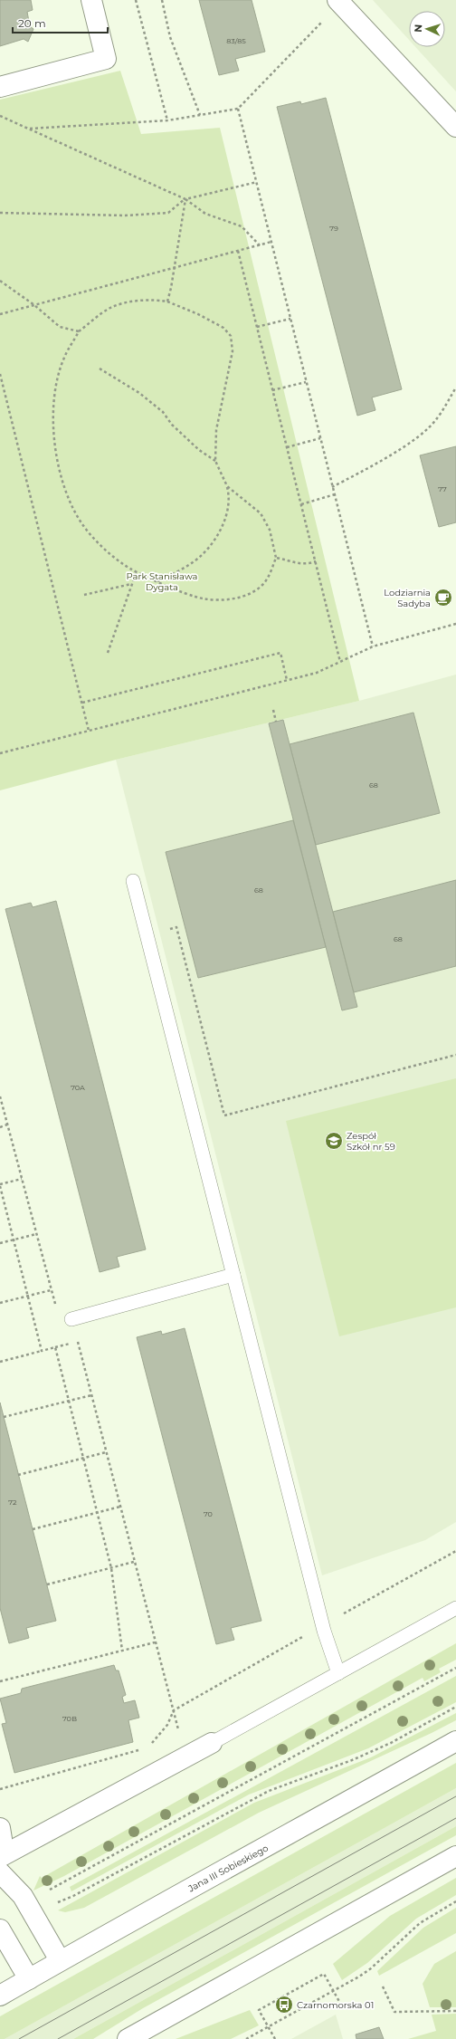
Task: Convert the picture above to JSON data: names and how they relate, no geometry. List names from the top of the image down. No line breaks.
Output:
{"streets":{"main road":["Jana III Sobieskiego"]},"parks":["Park Stanisława Dygata"],"places":{"cafe":["Lodziarnia Sadyba"],"school or university":["Zespół Szkół nr 59"],"bus stop":["Czarnomorska 01"]},"house_numbers":["83/85","79","77","68","68","68","70A","72","70","70B"],"scale_bar":"20 m","north":"left"}
